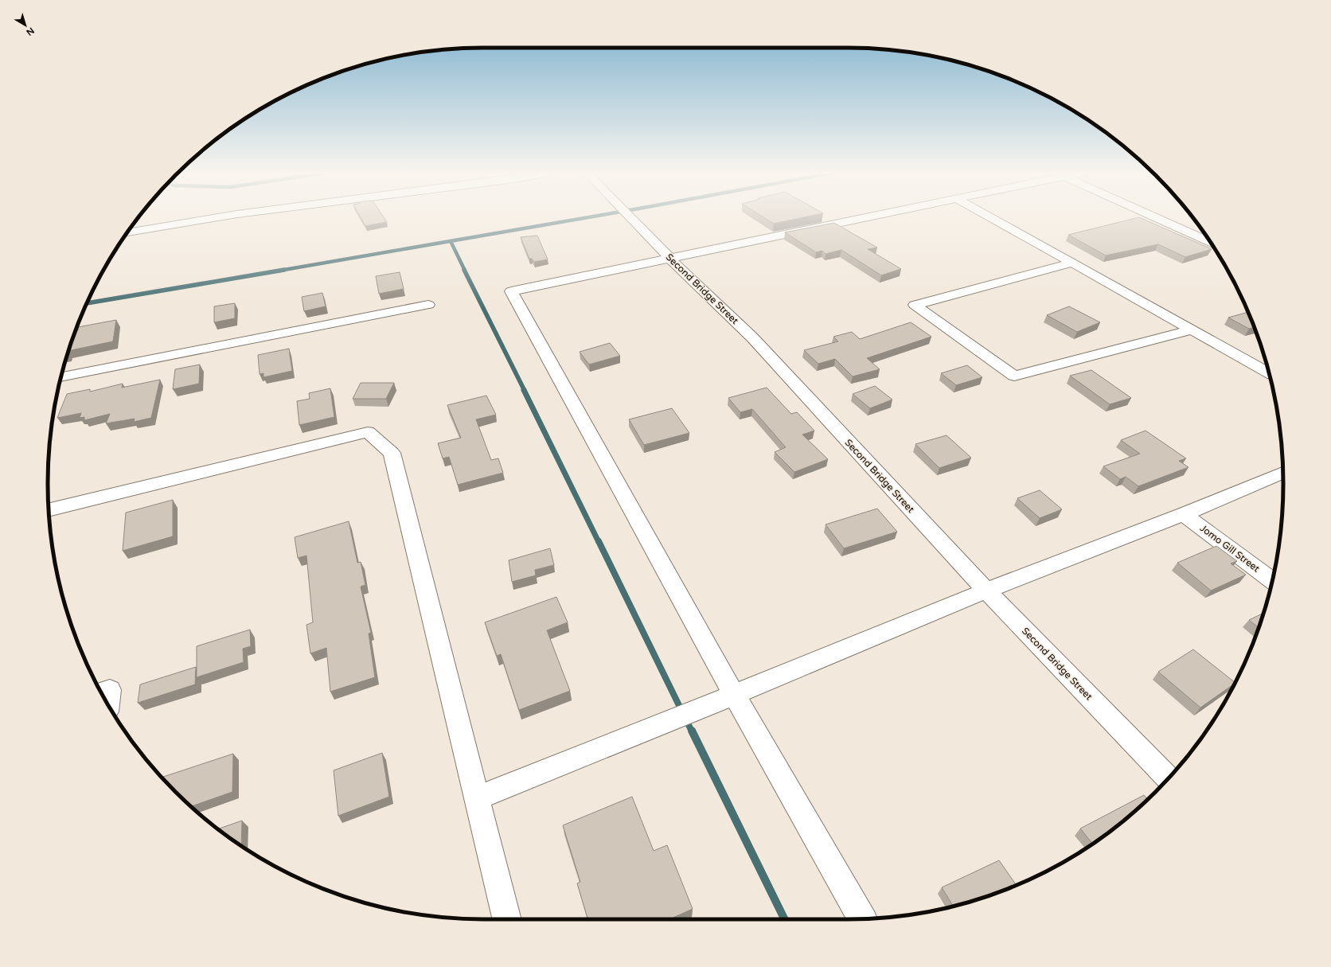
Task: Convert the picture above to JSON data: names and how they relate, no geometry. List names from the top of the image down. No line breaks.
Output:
{"streets":{"street":["Second Bridge Street","Jomo Gill Street"]},"north":"bottom right"}
